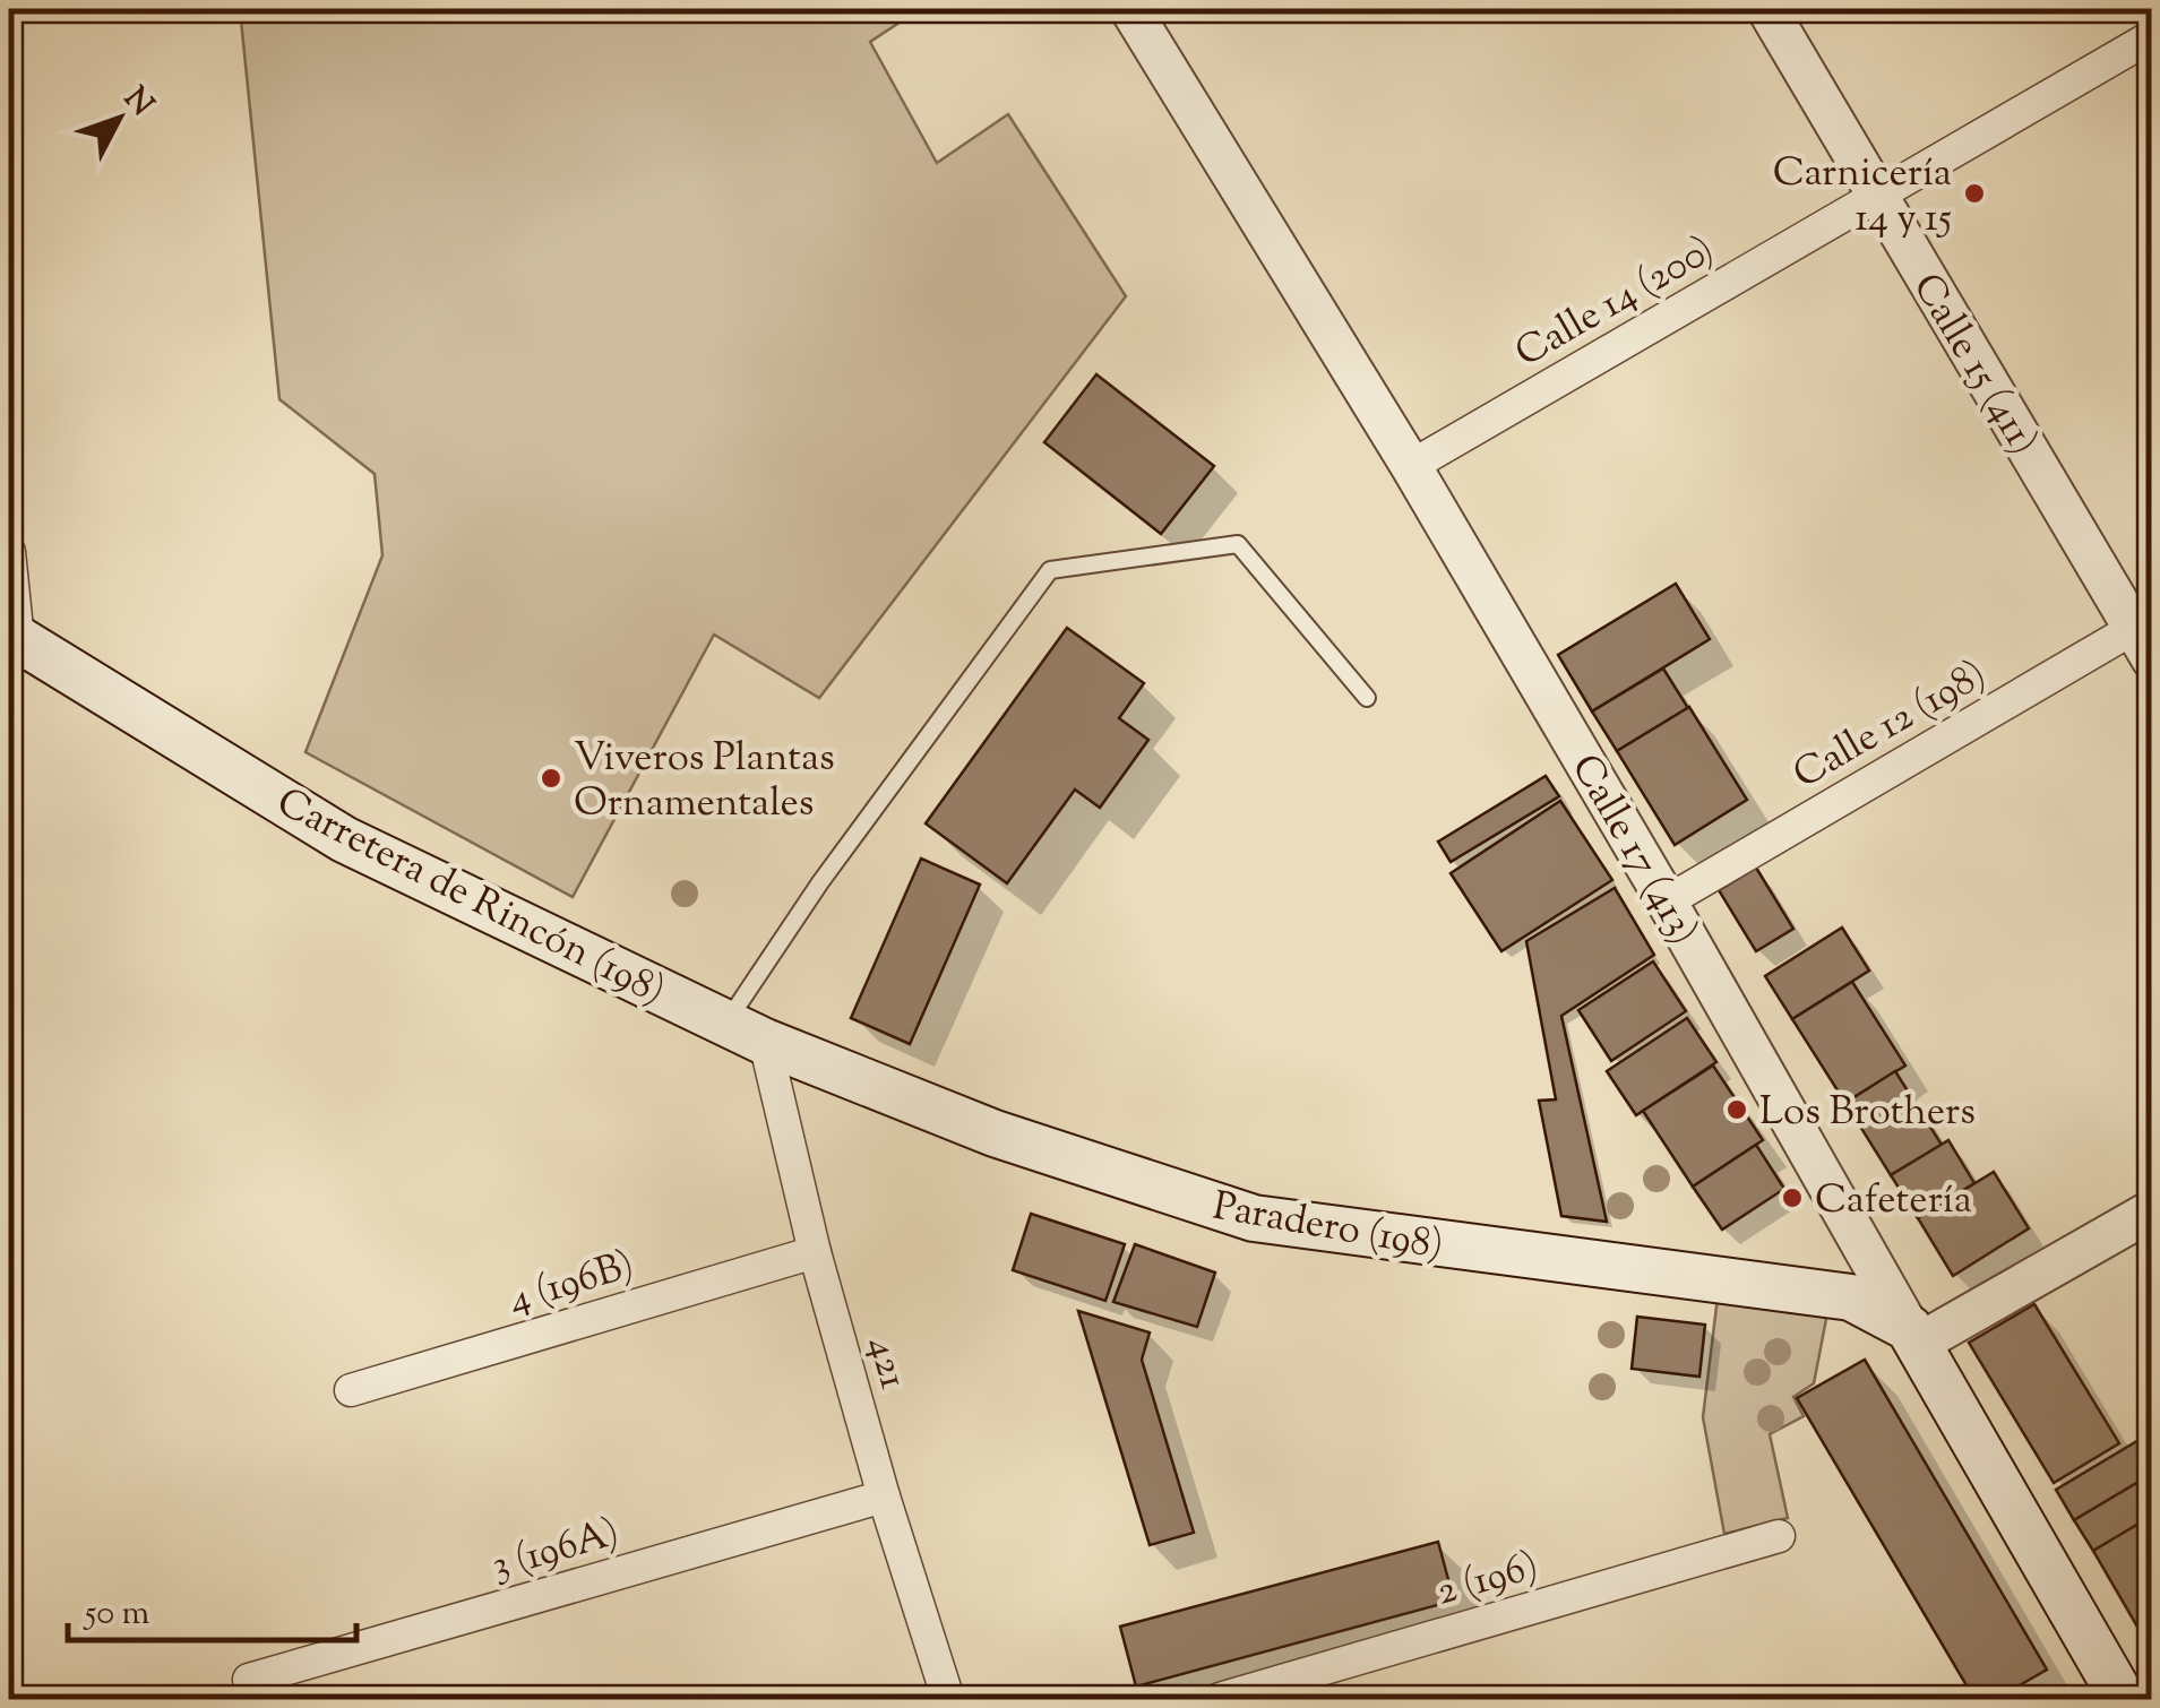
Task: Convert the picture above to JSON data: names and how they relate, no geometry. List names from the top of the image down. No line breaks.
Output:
{"streets":{"main road":["Calle 17 (413)","Carretera de Rincón (198)","Paradero (198)"],"street":["Calle 14 (200)","Calle 15 (411)","Calle 12 (198)","4 (196B)","421","3 (196A)","2 (196)"]},"crossings":[["Calle 14 (200)","Calle 15 (411)"],["Calle 14 (200)","Calle 17 (413)"],["Calle 15 (411)","Calle 12 (198)"],["Calle 12 (198)","Calle 17 (413)"],["Calle 17 (413)","Paradero (198)"],["Carretera de Rincón (198)","Paradero (198)"],["Carretera de Rincón (198)","421"],["Paradero (198)","421"],["4 (196B)","421"],["421","3 (196A)"]],"places":["Carnicería 14 y 15","Viveros Plantas Ornamentales","Los Brothers","Cafetería"],"scale_bar":"50 m","north":"top right"}
